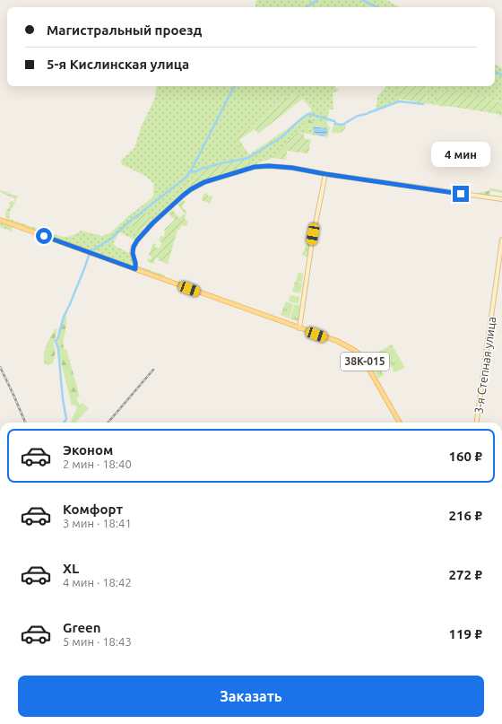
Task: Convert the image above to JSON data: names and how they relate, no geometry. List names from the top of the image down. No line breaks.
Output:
{"streets":{"main road":["38К-015"],"street":["3-я Степная улица"]},"page":{"banner":["Магистральный проезд","5-я Кислинская улица"],"bubble":"4 мин","list":[{"name":"Эконом","note":"2 мин · 18:40","value":"160 ₽"},{"name":"Комфорт","note":"3 мин · 18:41","value":"216 ₽"},{"name":"XL","note":"4 мин · 18:42","value":"272 ₽"},{"name":"Green","note":"5 мин · 18:43","value":"119 ₽"}],"buttons":"Заказать"}}
